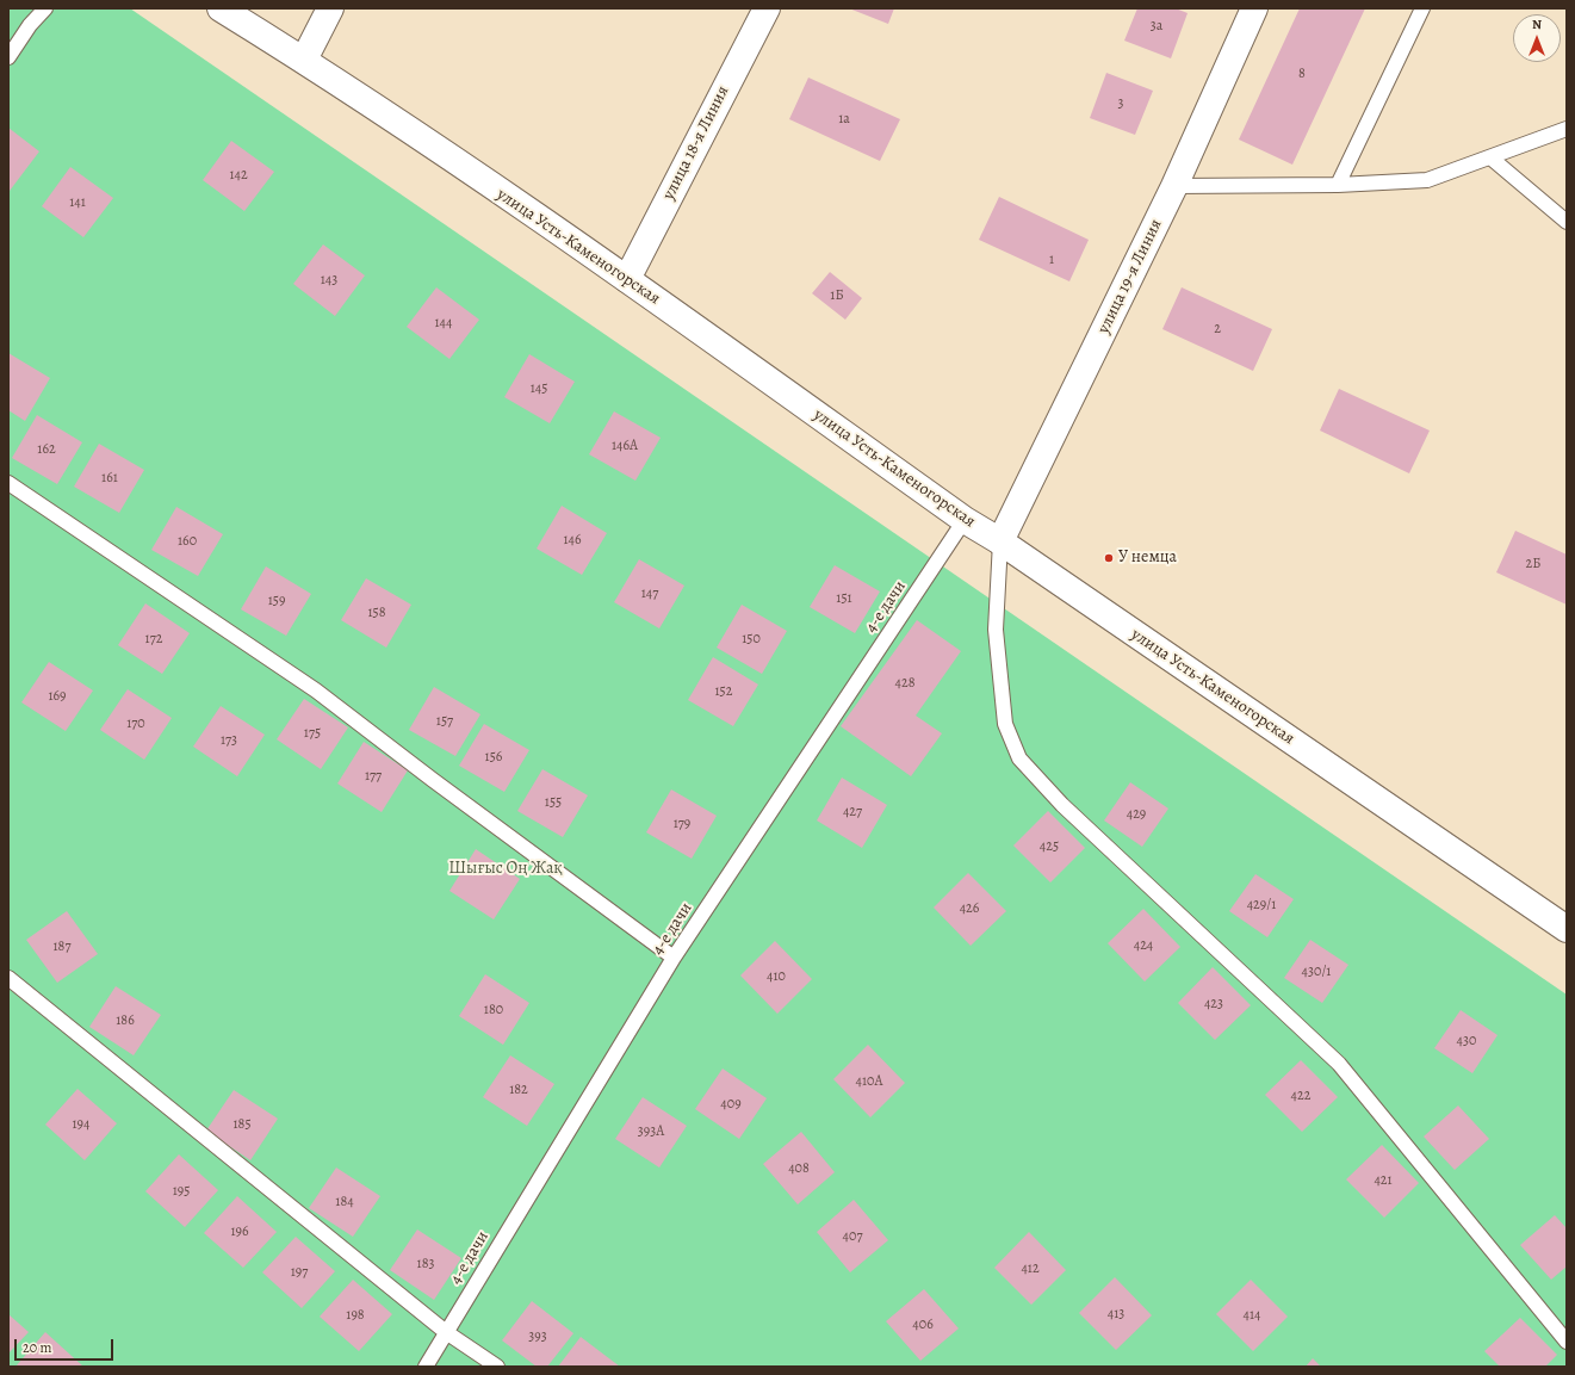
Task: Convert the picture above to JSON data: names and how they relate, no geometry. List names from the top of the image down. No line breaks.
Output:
{"streets":{"street":["улица 18-я Линия","улица Усть-Каменогорская","улица 19-я Линия"],"lane":["4-е дачи"]},"crossings":[["улица 18-я Линия","улица Усть-Каменогорская"],["улица Усть-Каменогорская","улица 19-я Линия"],["улица Усть-Каменогорская","4-е дачи"]],"parks":["Шығыс Оң Жақ"],"places":["У немца"],"house_numbers":["3а","8","3","1а","142","141","1","143","1Б","144","2","145","146А","162","161","146","160","2Б","147","151","159","158","172","150","428","152","169","157","170","175","173","156","177","155","427","429","179","425","429/1","426","424","187","430/1","410","423","180","186","430","410А","182","422","409","194","185","393А","408","421","195","184","196","407","183","412","197","413","198","414","406","393"],"scale_bar":"20 m","north":"top"}
